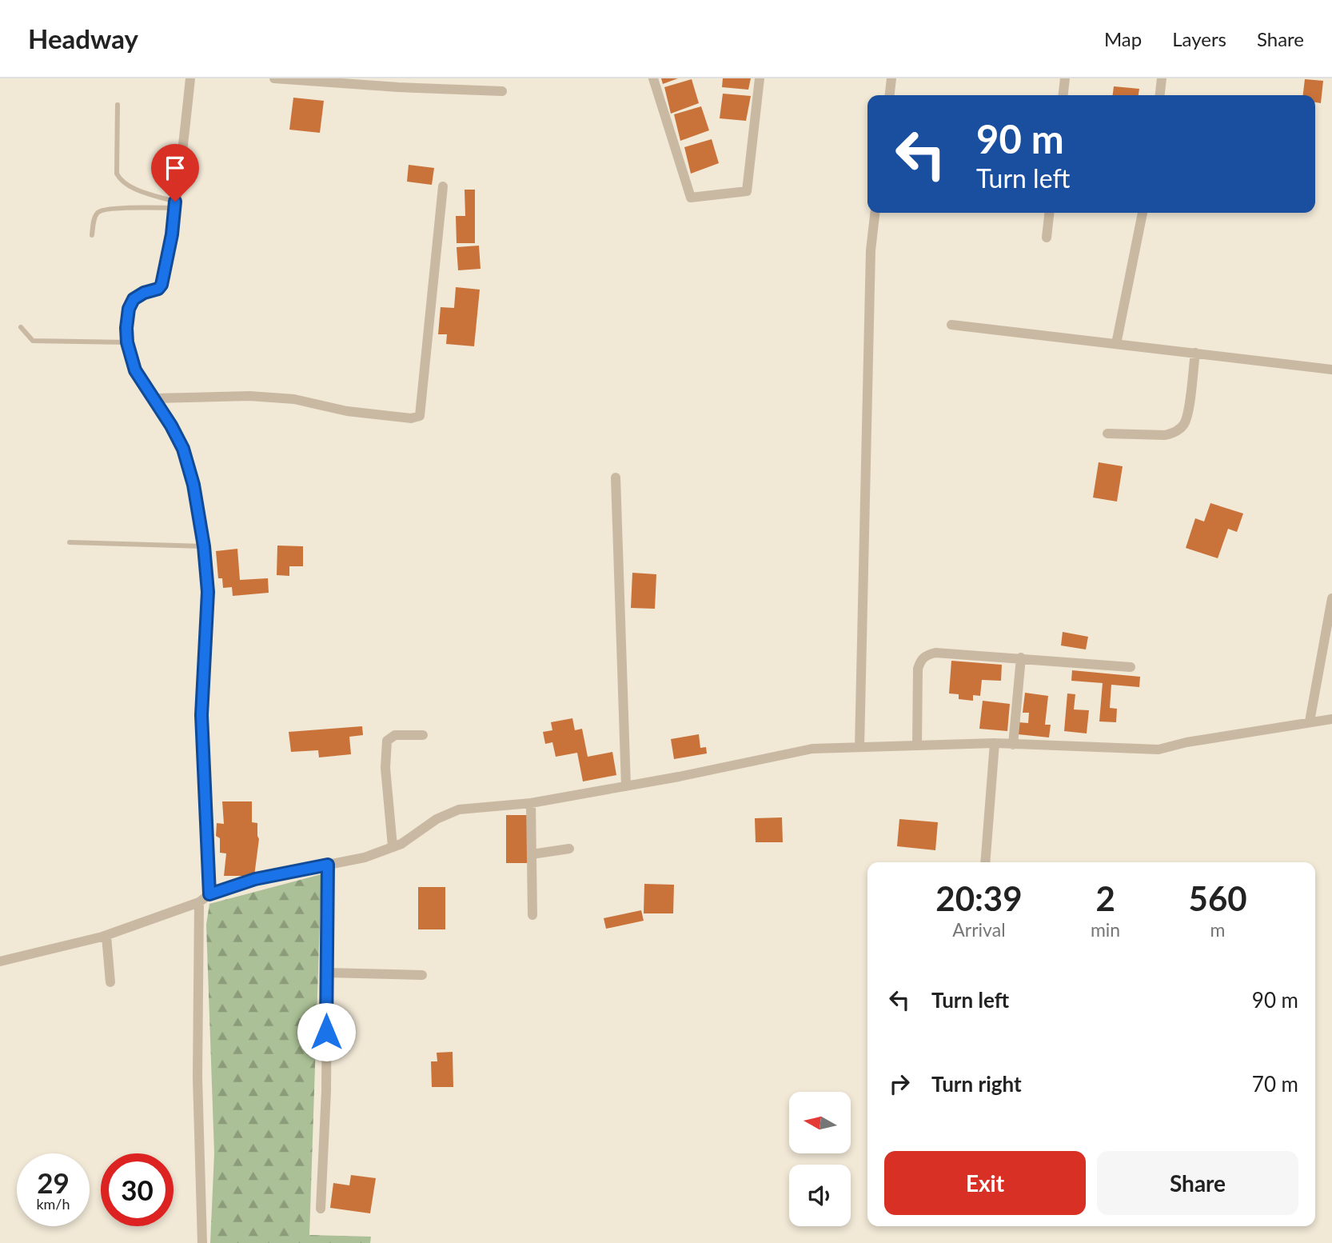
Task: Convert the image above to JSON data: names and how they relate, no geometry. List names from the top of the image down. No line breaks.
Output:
{"north":"left","page":{"header":"Headway","nav":["Map","Layers","Share"],"turn":["90 m","Turn left"],"eta":["20:39","Arrival","2","min","560","m"],"list":[{"name":"Turn left","value":"90 m"},{"name":"Turn right","value":"70 m"}],"buttons":["Exit","Share"],"speed":"29 km/h","limit":"30"}}
